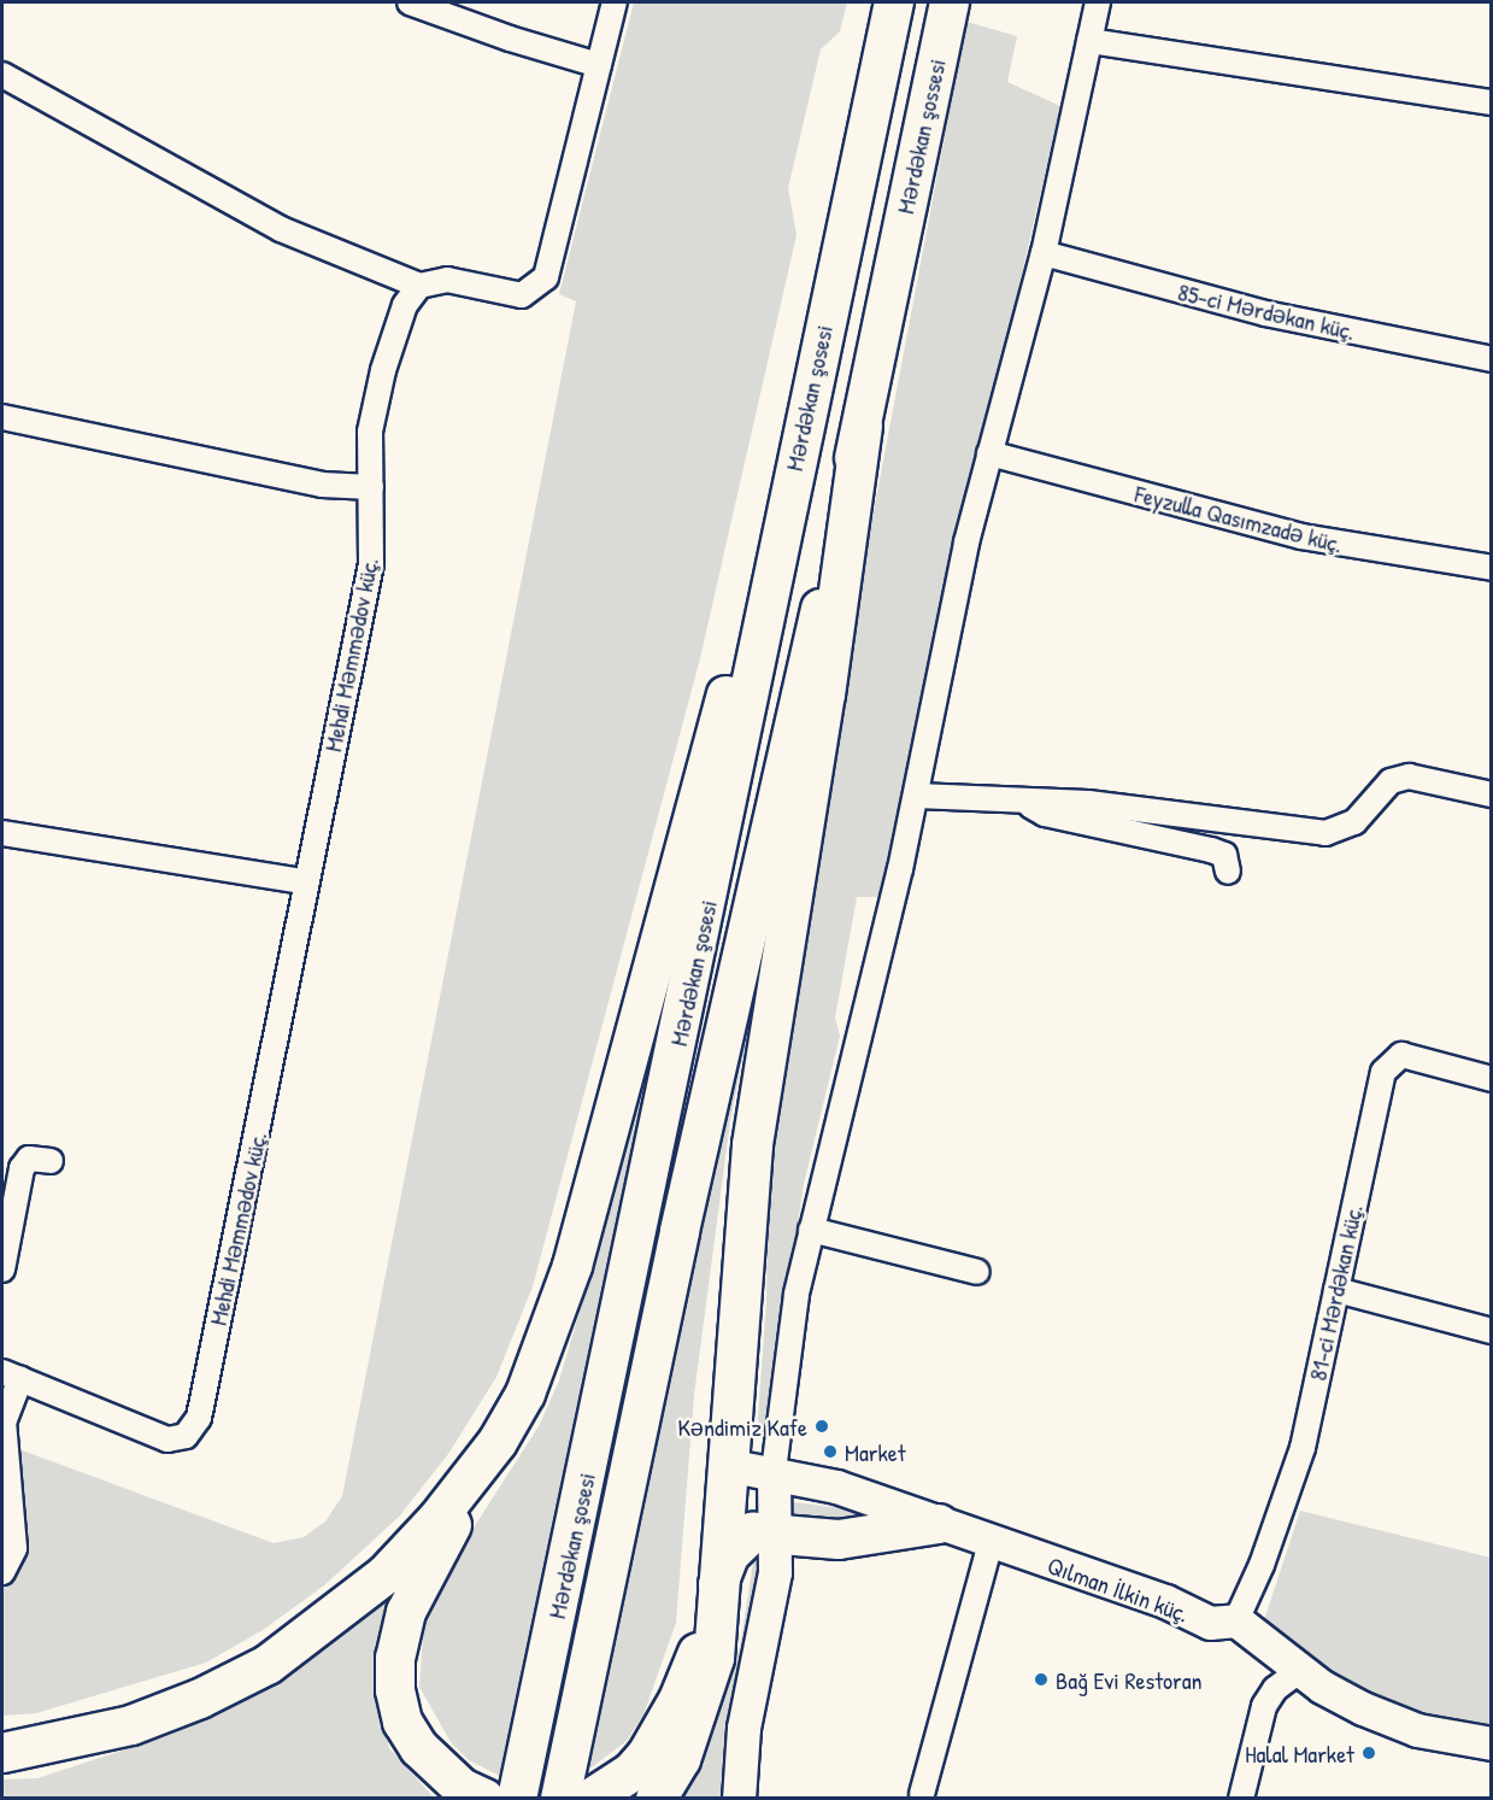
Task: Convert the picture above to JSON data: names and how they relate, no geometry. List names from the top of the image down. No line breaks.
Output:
{"streets":{"main road":["Mərdəkan şossesi","Mərdəkan şosesi"],"street":["85-ci Mərdəkan küç.","Feyzulla Qasımzadə küç.","Mehdi Məmmədov küç.","81-ci Mərdəkan küç.","Qılman İlkin küç."]},"crossings":[["Mərdəkan şossesi","Mərdəkan şosesi"],["81-ci Mərdəkan küç.","Qılman İlkin küç."]],"places":["Kəndimiz Kafe","Market","Bağ Evi Restoran","Halal Market"]}
